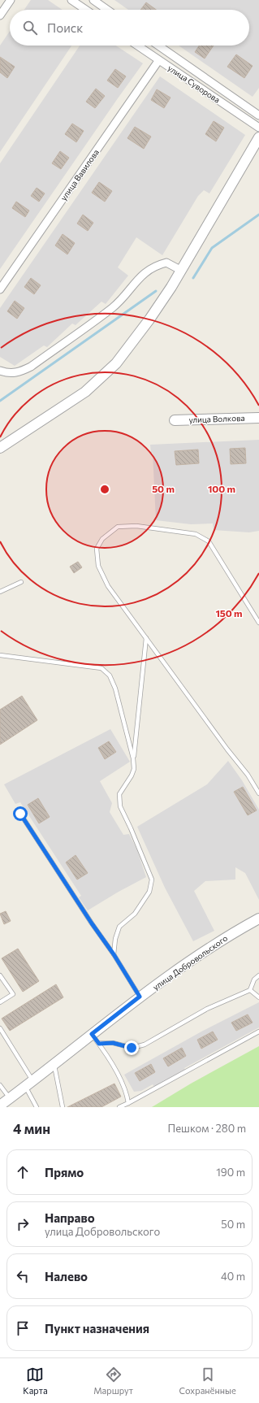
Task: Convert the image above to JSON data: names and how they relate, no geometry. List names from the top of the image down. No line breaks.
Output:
{"streets":{"street":["улица Суворова","улица Вавилова","улица Волкова","улица Добровольского"]},"crossings":[["улица Суворова","улица Вавилова"]],"page":{"search":"Поиск","heading":["4 мин","Пешком · 280 m"],"list":[["Прямо","190 m"],["Направо","улица Добровольского","50 m"],["Налево","40 m"],"Пункт назначения"],"nav":["Карта","Маршрут","Сохранённые"]},"rings":["50 m","100 m","150 m"]}
